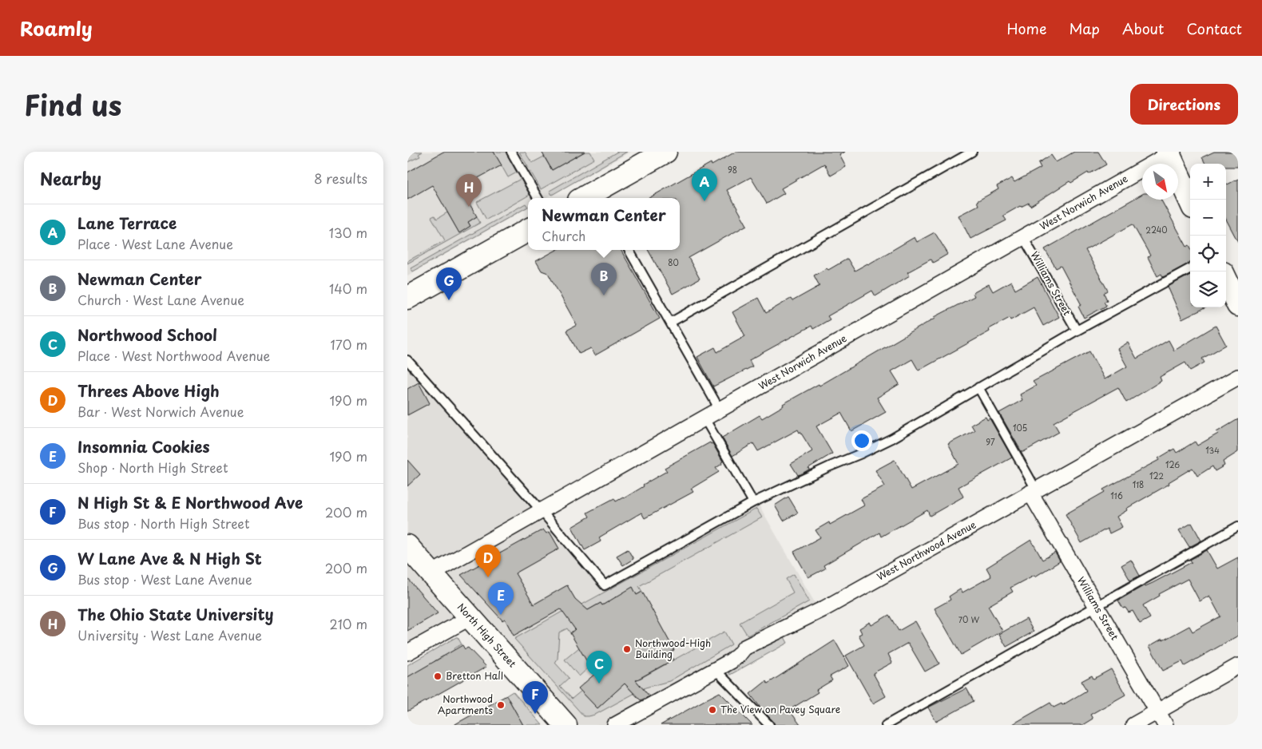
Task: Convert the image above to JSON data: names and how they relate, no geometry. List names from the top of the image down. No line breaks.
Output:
{"streets":{"main road":["North High Street"],"street":["West Norwich Avenue","Williams Street","West Northwood Avenue"]},"crossings":[["West Norwich Avenue","Williams Street"],["West Norwich Avenue","North High Street"],["Williams Street","West Northwood Avenue"]],"places":["Northwood-High Building","Bretton Hall","Northwood Apartments","The View on Pavey Square"],"house_numbers":["98","2240","80","105","97","134","126","122","118","116","70 W"],"north":"bottom right","page":{"header":"Roamly","nav":["Home","Map","About","Contact"],"title":"Find us","buttons":"Directions","heading":["Nearby","8 results"],"map_buttons":["+","−"],"pins":["A","H","B","G","D","E","C","F"],"popup":["Newman Center","Church"],"list":[{"mark":"A","name":"Lane Terrace","note":"Place · West Lane Avenue","value":"130 m"},{"mark":"B","name":"Newman Center","note":"Church · West Lane Avenue","value":"140 m"},{"mark":"C","name":"Northwood School","note":"Place · West Northwood Avenue","value":"170 m"},{"mark":"D","name":"Threes Above High","note":"Bar · West Norwich Avenue","value":"190 m"},{"mark":"E","name":"Insomnia Cookies","note":"Shop · North High Street","value":"190 m"},{"mark":"F","name":"N High St & E Northwood Ave","note":"Bus stop · North High Street","value":"200 m"},{"mark":"G","name":"W Lane Ave & N High St","note":"Bus stop · West Lane Avenue","value":"200 m"},{"mark":"H","name":"The Ohio State University","note":"University · West Lane Avenue","value":"210 m"}]}}
